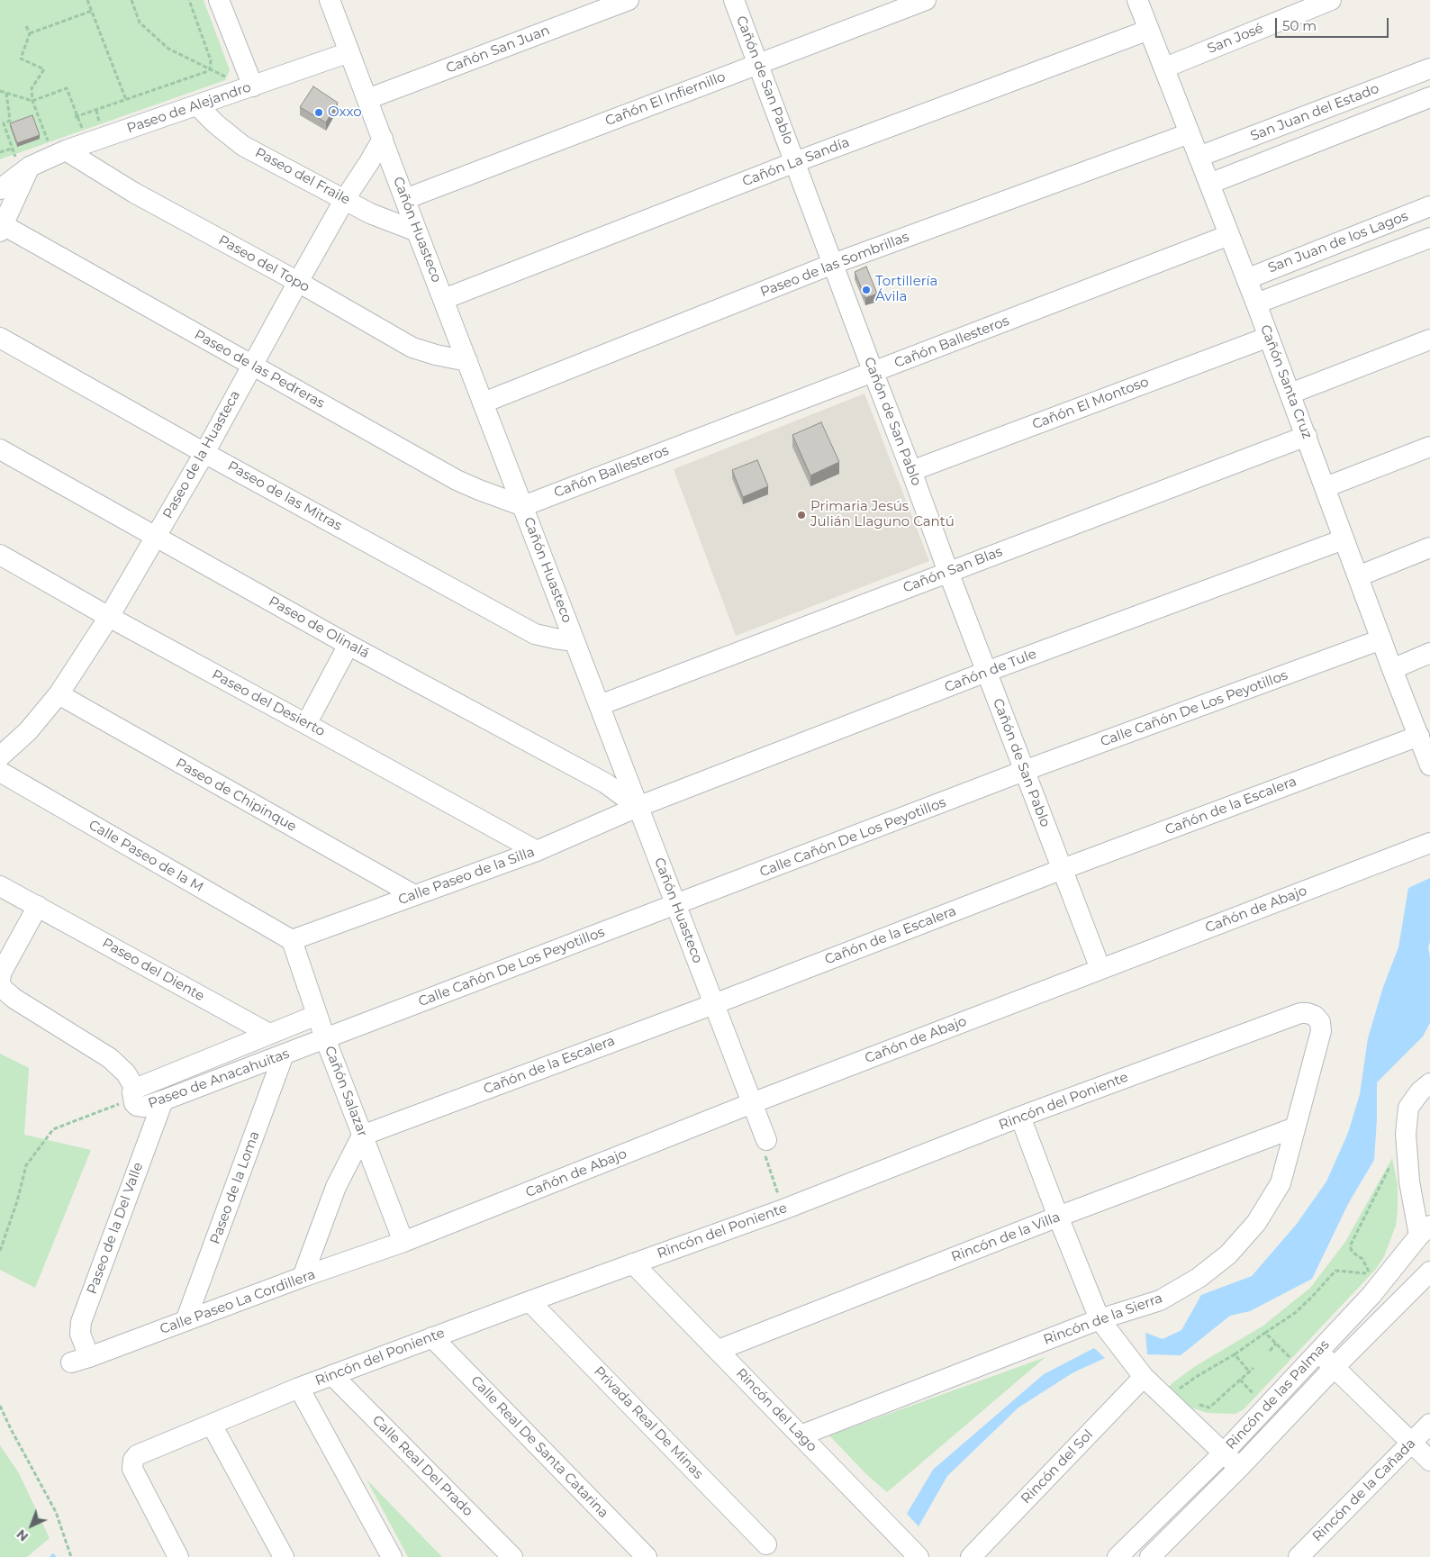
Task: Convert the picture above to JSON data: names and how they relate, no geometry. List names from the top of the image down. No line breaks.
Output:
{"streets":{"street":["San José","Cañón San Juan","Cañón de San Pablo","Cañón El Infiernillo","Paseo de Alejandro","San Juan del Estado","Cañón La Sandía","Paseo del Fraile","Cañón Huasteco","San Juan de los Lagos","Paseo del Topo","Paseo de las Sombrillas","Cañón Ballesteros","Paseo de las Pedreras","Cañón Santa Cruz","Cañón El Montoso","Paseo de la Huasteca","Paseo de las Mitras","Cañón San Blas","Paseo de Olinalá","Cañón de Tule","Paseo del Desierto","Calle Cañón De Los Peyotillos","Paseo de Chipinque","Cañón de la Escalera","Calle Paseo de la M","Calle Paseo de la Silla","Cañón de Abajo","Paseo del Diente","Paseo de Anacahuitas","Cañón Salazar","Rincón del Poniente","Paseo de la Loma","Paseo de la Del Valle","Rincón de la Villa","Calle Paseo La Cordillera","Rincón de la Sierra","Rincón de las Palmas","Rincón del Lago","Privada Real De Minas","Calle Real De Santa Catarina","Calle Real Del Prado","Rincón del Sol","Rincón de la Cañada"]},"crossings":[["San José","Cañón Santa Cruz"],["Cañón San Juan","Cañón Huasteco"],["Cañón de San Pablo","Cañón El Infiernillo"],["Cañón de San Pablo","Cañón La Sandía"],["Cañón de San Pablo","Paseo de las Sombrillas"],["Cañón de San Pablo","Cañón Ballesteros"],["Cañón de San Pablo","Cañón El Montoso"],["Cañón de San Pablo","Cañón San Blas"],["Cañón de San Pablo","Cañón de Tule"],["Cañón de San Pablo","Calle Cañón De Los Peyotillos"],["Cañón de San Pablo","Cañón de la Escalera"],["Cañón de San Pablo","Cañón de Abajo"],["Cañón El Infiernillo","Cañón Huasteco"],["Paseo de Alejandro","Paseo del Fraile"],["Paseo de Alejandro","Cañón Huasteco"],["Paseo de Alejandro","Paseo del Topo"],["San Juan del Estado","Cañón Santa Cruz"],["Cañón La Sandía","Cañón Huasteco"],["Cañón La Sandía","Cañón Santa Cruz"],["Paseo del Fraile","Cañón Huasteco"],["Paseo del Fraile","Paseo de la Huasteca"],["Cañón Huasteco","Paseo del Topo"],["Cañón Huasteco","Paseo de las Sombrillas"],["Cañón Huasteco","Cañón Ballesteros"],["Cañón Huasteco","Paseo de las Pedreras"],["Cañón Huasteco","Paseo de la Huasteca"],["Cañón Huasteco","Paseo de las Mitras"],["Cañón Huasteco","Cañón San Blas"],["Cañón Huasteco","Paseo de Olinalá"],["Cañón Huasteco","Cañón de Tule"],["Cañón Huasteco","Calle Cañón De Los Peyotillos"],["Cañón Huasteco","Cañón de la Escalera"],["Cañón Huasteco","Calle Paseo de la Silla"],["Cañón Huasteco","Cañón de Abajo"],["San Juan de los Lagos","Cañón Santa Cruz"],["Paseo del Topo","Paseo de la Huasteca"],["Paseo de las Sombrillas","Cañón Santa Cruz"],["Cañón Ballesteros","Paseo de las Pedreras"],["Cañón Ballesteros","Cañón Santa Cruz"],["Paseo de las Pedreras","Paseo de la Huasteca"],["Cañón Santa Cruz","Cañón El Montoso"],["Cañón Santa Cruz","Cañón San Blas"],["Cañón Santa Cruz","Cañón de Tule"],["Cañón Santa Cruz","Calle Cañón De Los Peyotillos"],["Cañón Santa Cruz","Cañón de la Escalera"],["Paseo de la Huasteca","Paseo de las Mitras"],["Paseo de la Huasteca","Paseo de Olinalá"],["Paseo de la Huasteca","Paseo del Desierto"],["Paseo de la Huasteca","Paseo de Chipinque"],["Paseo de Olinalá","Cañón de Tule"],["Paseo de Olinalá","Calle Paseo de la Silla"],["Cañón de Tule","Calle Paseo de la Silla"],["Paseo del Desierto","Calle Paseo de la Silla"],["Calle Cañón De Los Peyotillos","Paseo de Anacahuitas"],["Calle Cañón De Los Peyotillos","Cañón Salazar"],["Paseo de Chipinque","Calle Paseo de la Silla"],["Cañón de la Escalera","Cañón Salazar"],["Calle Paseo de la M","Calle Paseo de la Silla"],["Calle Paseo de la M","Cañón Salazar"],["Calle Paseo de la Silla","Cañón Salazar"],["Cañón de Abajo","Cañón Salazar"],["Cañón de Abajo","Calle Paseo La Cordillera"],["Paseo del Diente","Paseo de Anacahuitas"],["Paseo de Anacahuitas","Cañón Salazar"],["Paseo de Anacahuitas","Paseo de la Loma"],["Paseo de Anacahuitas","Paseo de la Del Valle"],["Cañón Salazar","Calle Paseo La Cordillera"],["Rincón del Poniente","Rincón de la Sierra"],["Rincón del Poniente","Rincón del Lago"],["Rincón del Poniente","Privada Real De Minas"],["Rincón del Poniente","Calle Real De Santa Catarina"],["Rincón del Poniente","Calle Real Del Prado"],["Paseo de la Loma","Calle Paseo La Cordillera"],["Paseo de la Del Valle","Calle Paseo La Cordillera"],["Rincón de la Villa","Rincón de la Sierra"],["Rincón de la Villa","Rincón del Lago"],["Rincón de la Sierra","Rincón del Lago"]],"places":["Oxxo","Tortillería Ávila","Primaria Jesús Julián Llaguno Cantú"],"scale_bar":"50 m","north":"bottom left"}
